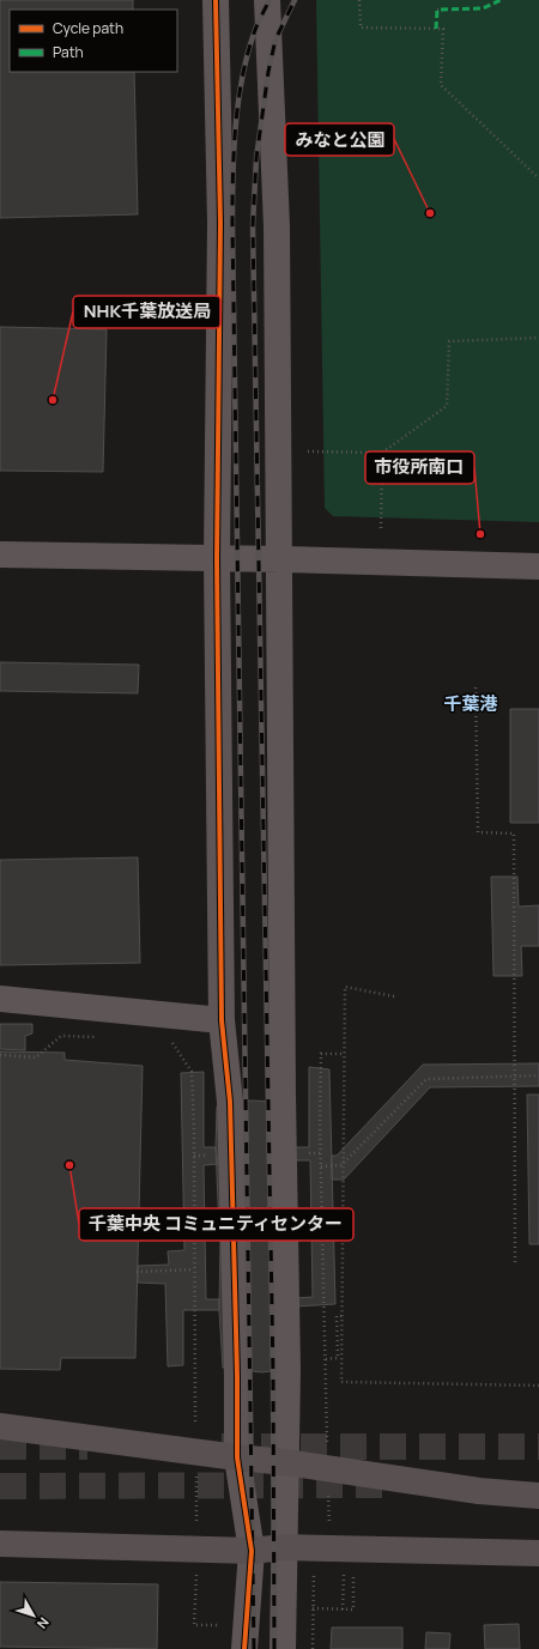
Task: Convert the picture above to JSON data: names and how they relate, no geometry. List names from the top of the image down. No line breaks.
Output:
{"districts":["千葉港"],"places":["みなと公園","NHK千葉放送局","市役所南口","千葉中央 コミュニティセンター"],"legend":["Cycle path","Path"],"north":"bottom right"}
